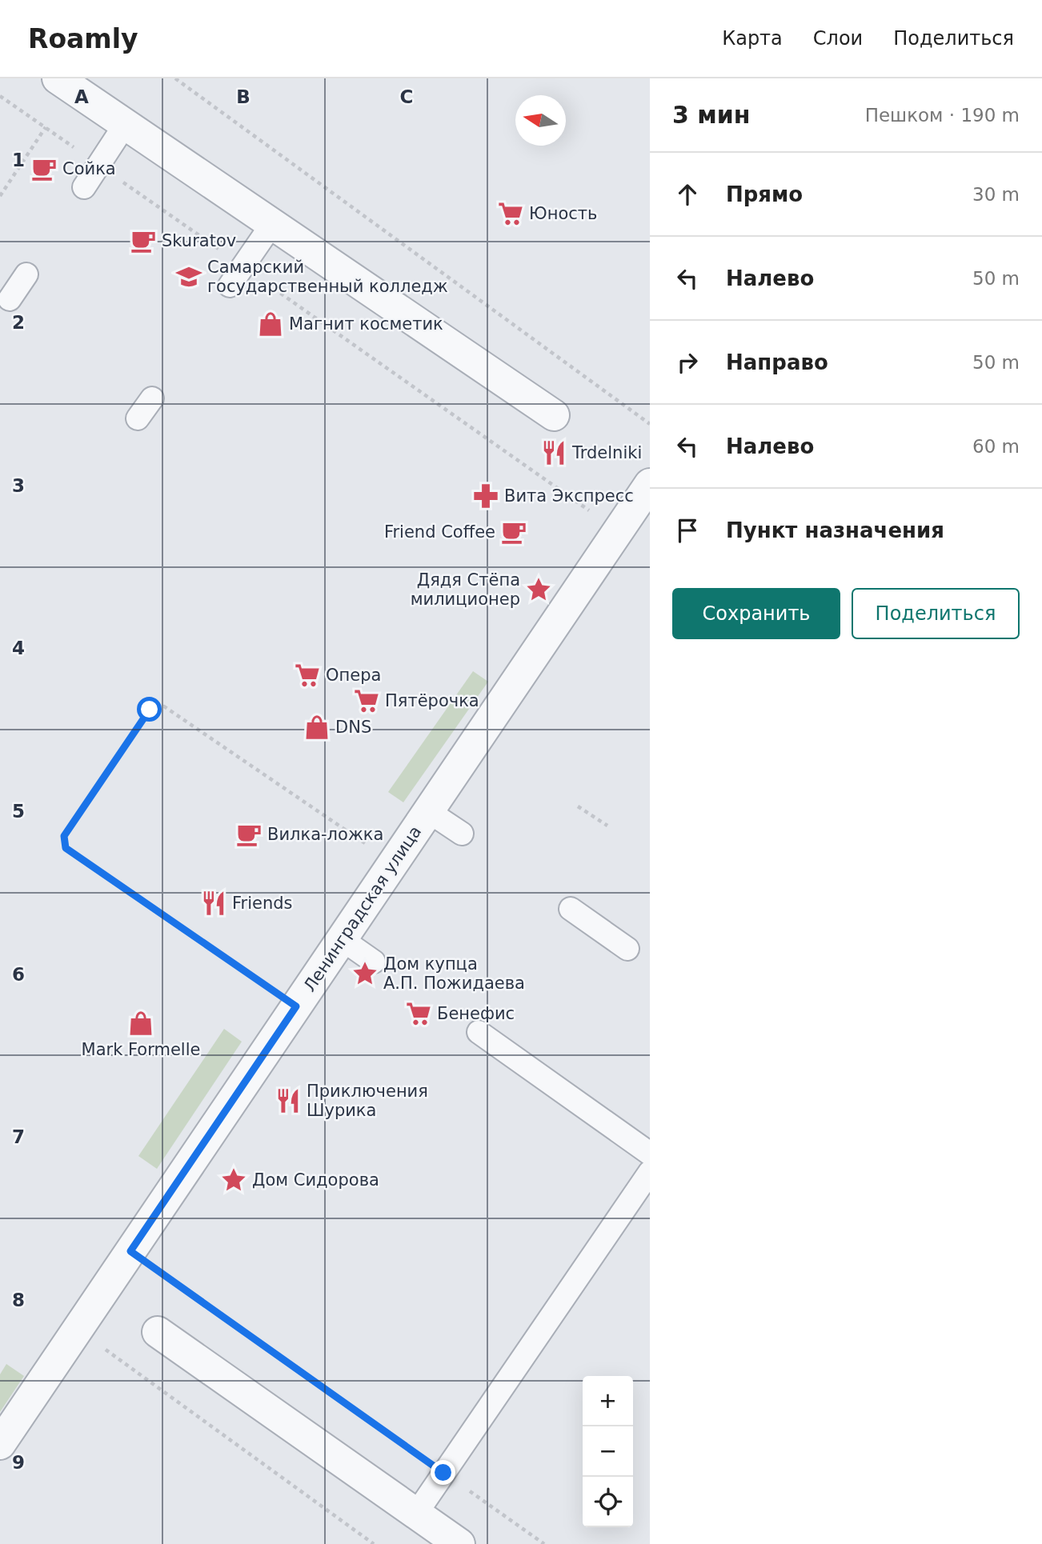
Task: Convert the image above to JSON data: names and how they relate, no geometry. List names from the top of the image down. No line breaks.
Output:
{"streets":{"street":["Ленинградская улица"]},"places":{"cafe":["Сойка","Skuratov","Friend Coffee","Вилка-ложка"],"supermarket":["Юность","Опера","Пятёрочка","Бенефис"],"school or university":["Самарский государственный колледж"],"shop":["Магнит косметик","DNS","Mark Formelle"],"restaurant":["Trdelniki","Friends","Приключения Шурика"],"pharmacy":["Вита Экспресс"],"place":["Дядя Стёпа милиционер","Дом купца А.П. Пожидаева","Дом Сидорова"]},"north":"left","page":{"header":"Roamly","nav":["Карта","Слои","Поделиться"],"heading":["3 мин","Пешком · 190 m"],"list":[["Прямо","30 m"],["Налево","50 m"],["Направо","50 m"],["Налево","60 m"],"Пункт назначения"],"buttons":["Сохранить","Поделиться"],"map_buttons":["+","−"]},"grid":{"columns":["A","B","C"],"rows":["1","2","3","4","5","6","7","8","9"]}}
